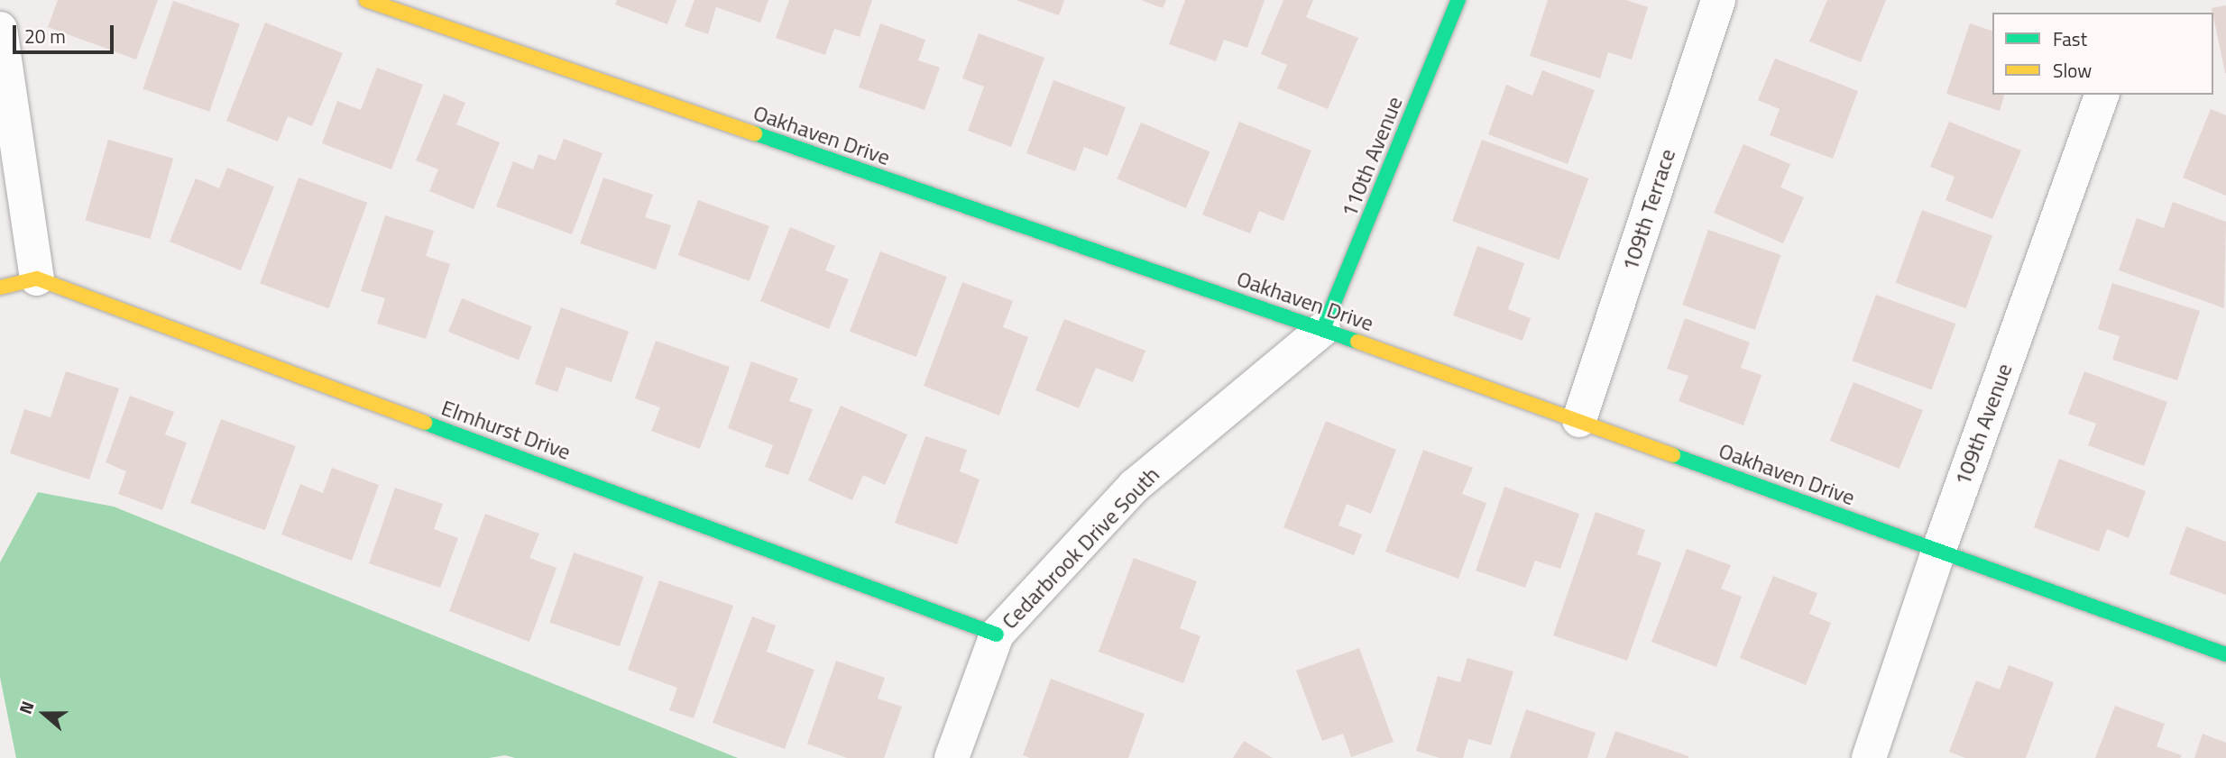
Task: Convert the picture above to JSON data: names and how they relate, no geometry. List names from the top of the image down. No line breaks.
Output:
{"streets":{"street":["Oakhaven Drive","110th Avenue","109th Terrace","109th Avenue","Elmhurst Drive","Cedarbrook Drive South"]},"crossings":[["Oakhaven Drive","110th Avenue"],["Oakhaven Drive","109th Terrace"],["Oakhaven Drive","109th Avenue"],["Oakhaven Drive","Cedarbrook Drive South"],["110th Avenue","Cedarbrook Drive South"],["Elmhurst Drive","Cedarbrook Drive South"]],"legend":["Fast","Slow"],"scale_bar":"20 m","north":"left"}
